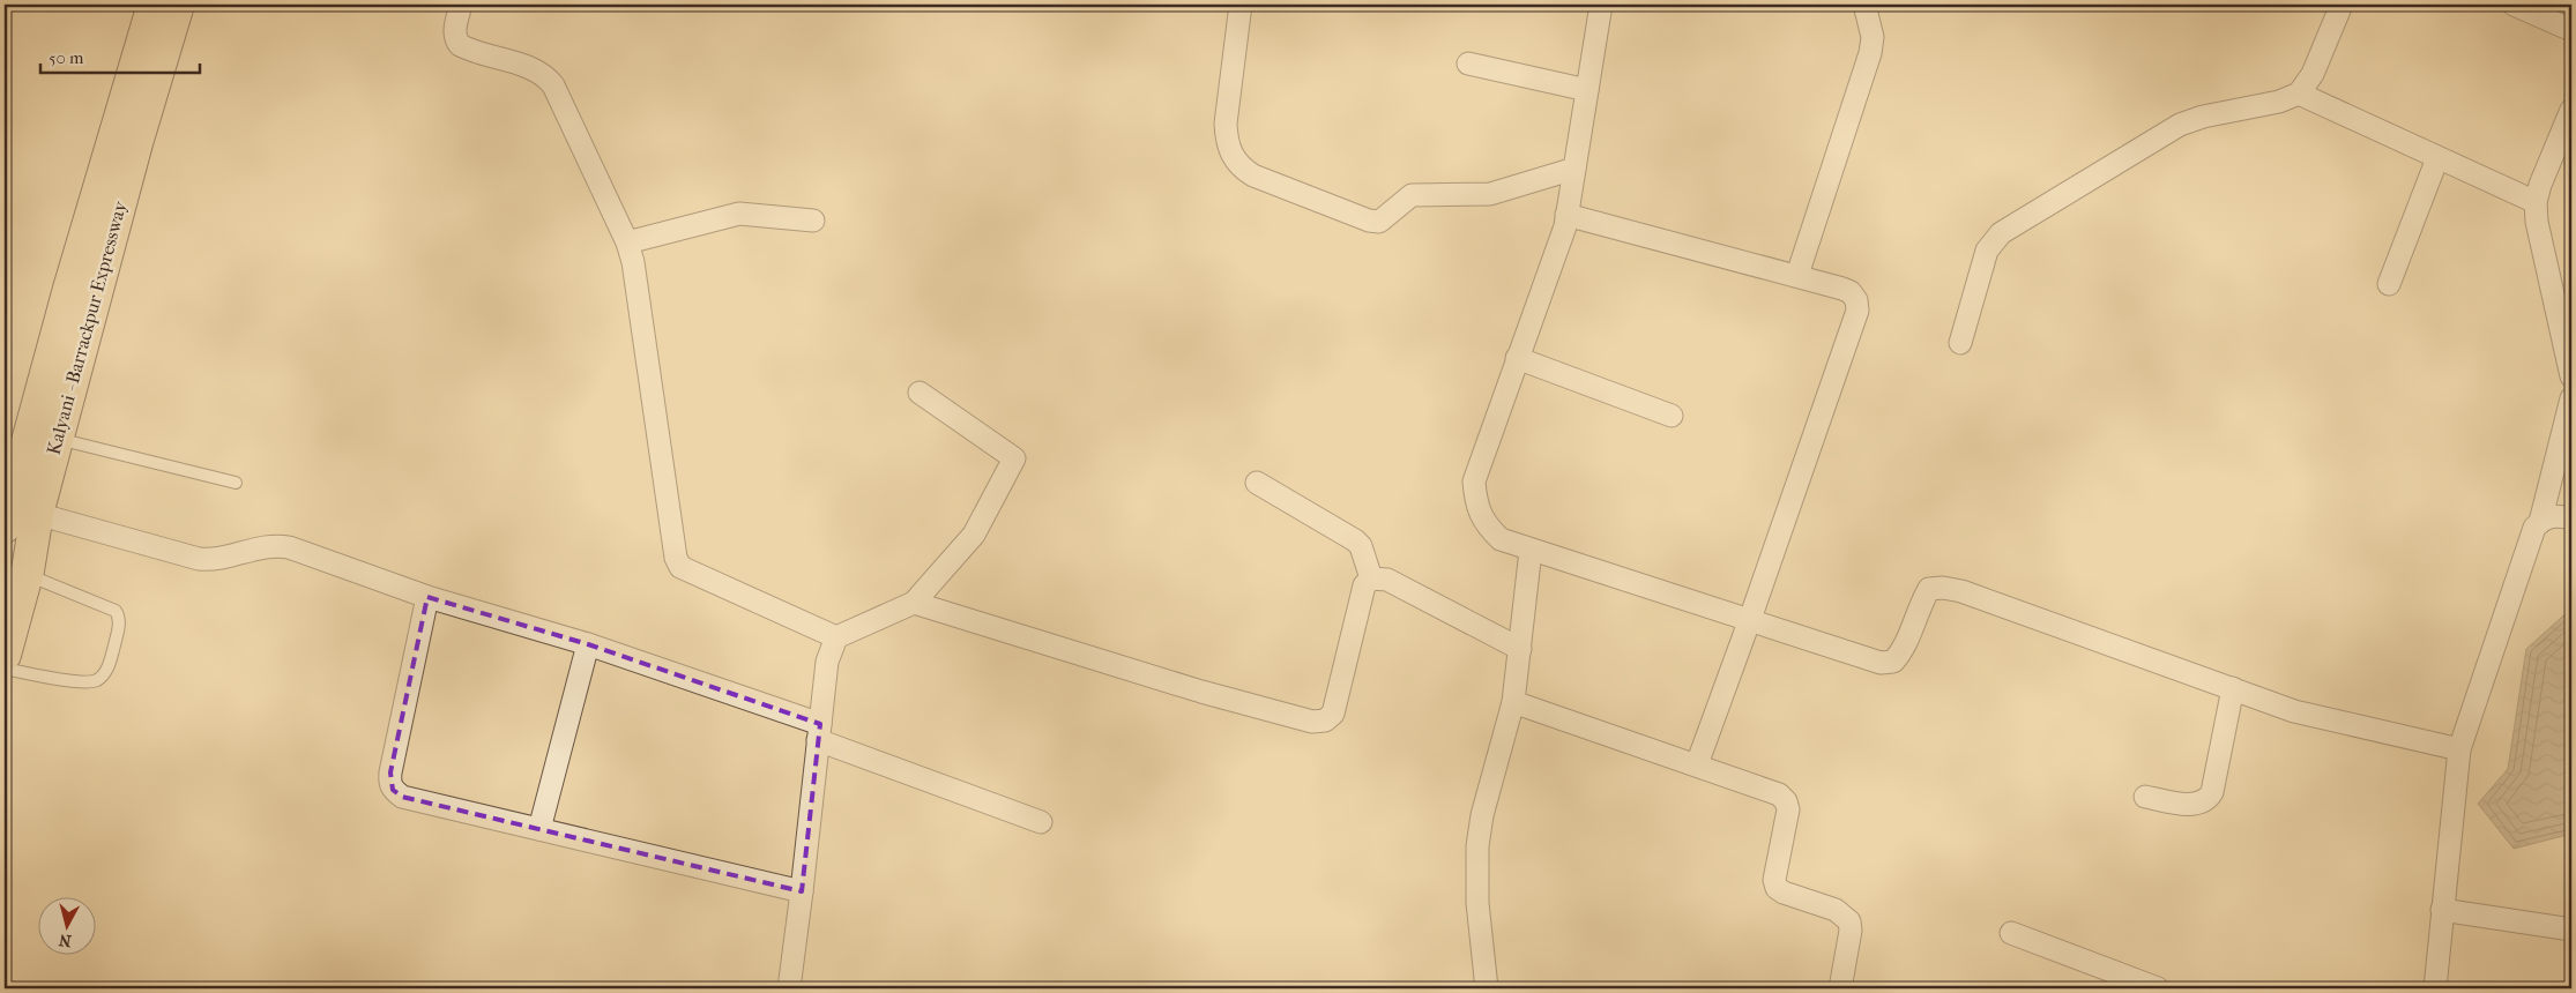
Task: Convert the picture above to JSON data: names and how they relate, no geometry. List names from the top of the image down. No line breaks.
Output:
{"streets":{"highway":["Kalyani - Barrackpur Expressway"]},"scale_bar":"50 m","north":"bottom"}
